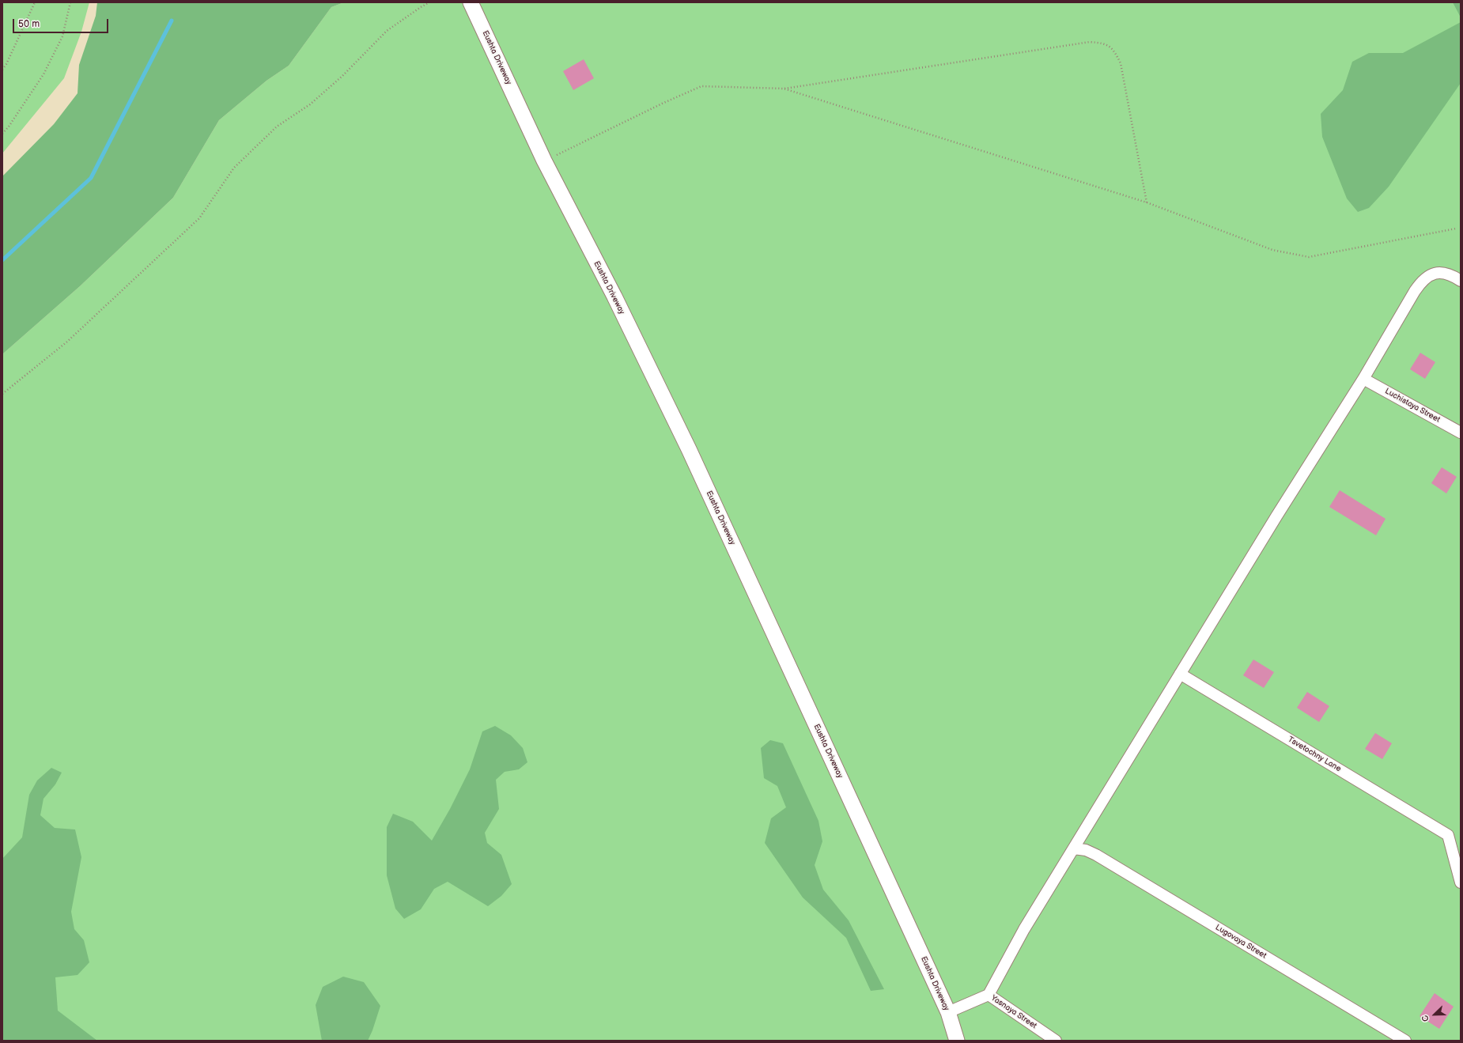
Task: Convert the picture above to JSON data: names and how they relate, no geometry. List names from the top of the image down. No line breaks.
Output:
{"streets":{"street":["Eushta Driveway","Luchistaya Street","Tsvetochny Lane","Lugovaya Street","Yasnaya Street"]},"scale_bar":"50 m","north":"bottom left"}
